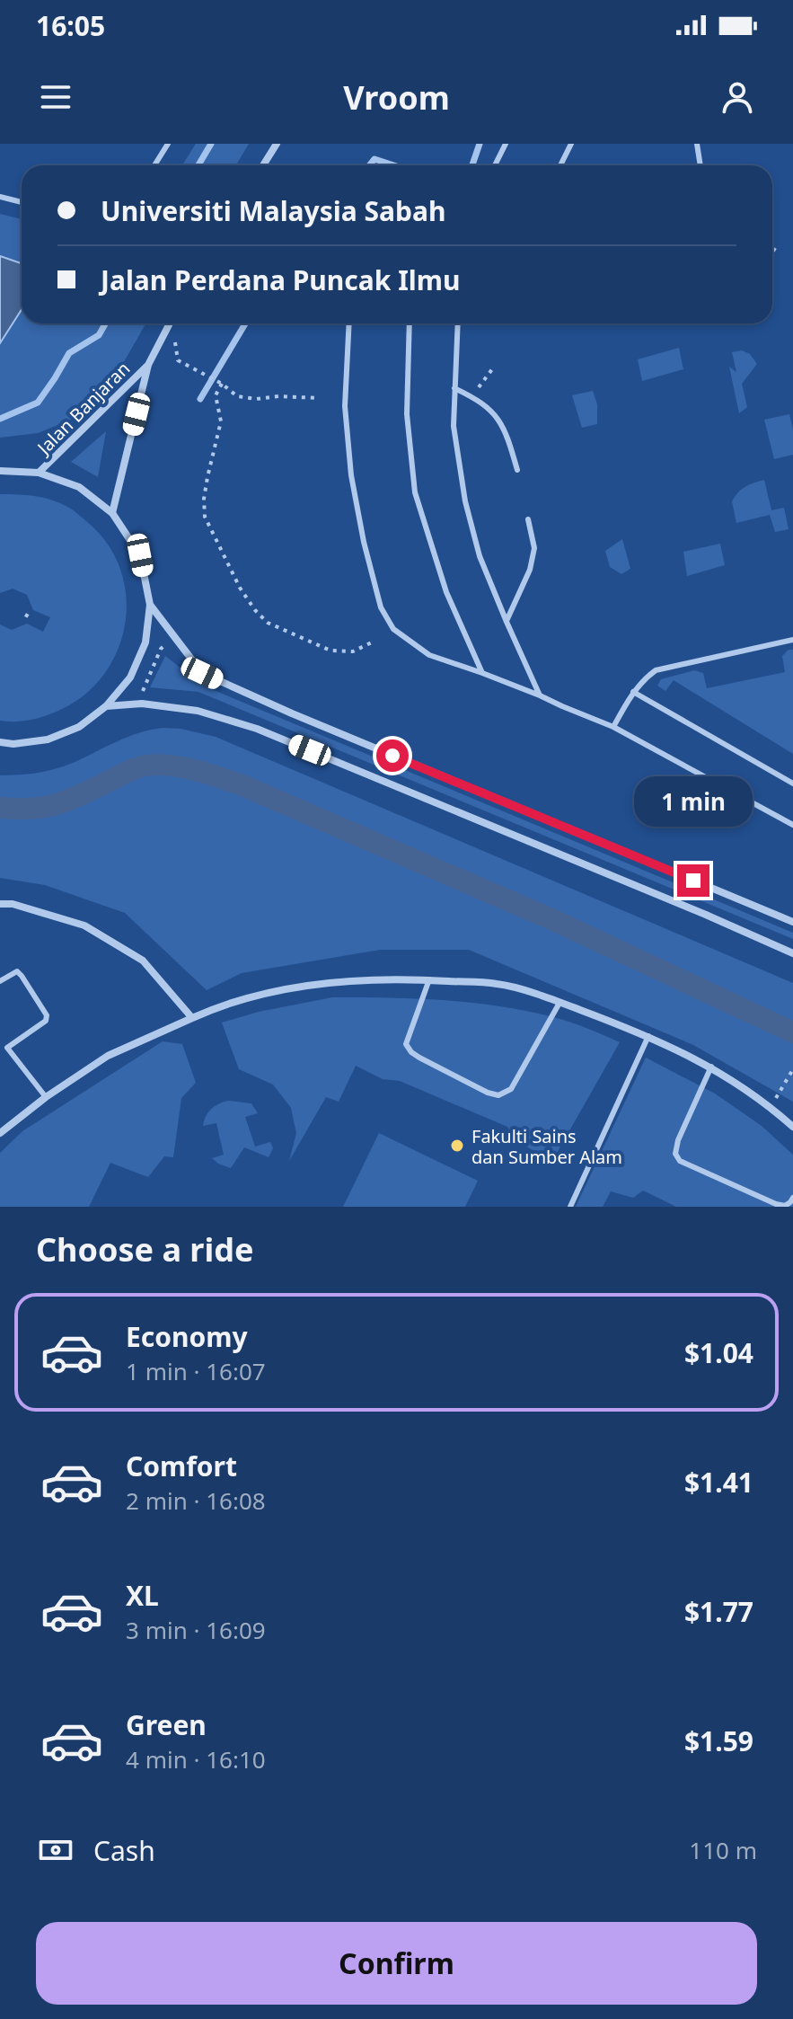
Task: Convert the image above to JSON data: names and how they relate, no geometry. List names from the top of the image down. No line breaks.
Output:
{"streets":{"street":["Jalan Banjaran"]},"places":["Fakulti Sains dan Sumber Alam"],"page":{"status":"16:05","header":"Vroom","banner":["Universiti Malaysia Sabah","Jalan Perdana Puncak Ilmu"],"bubble":"1 min","heading":"Choose a ride","list":[{"name":"Economy","note":"1 min · 16:07","value":"$1.04"},{"name":"Comfort","note":"2 min · 16:08","value":"$1.41"},{"name":"XL","note":"3 min · 16:09","value":"$1.77"},{"name":"Green","note":"4 min · 16:10","value":"$1.59"}],"pay":["Cash","110 m"],"buttons":"Confirm"}}
